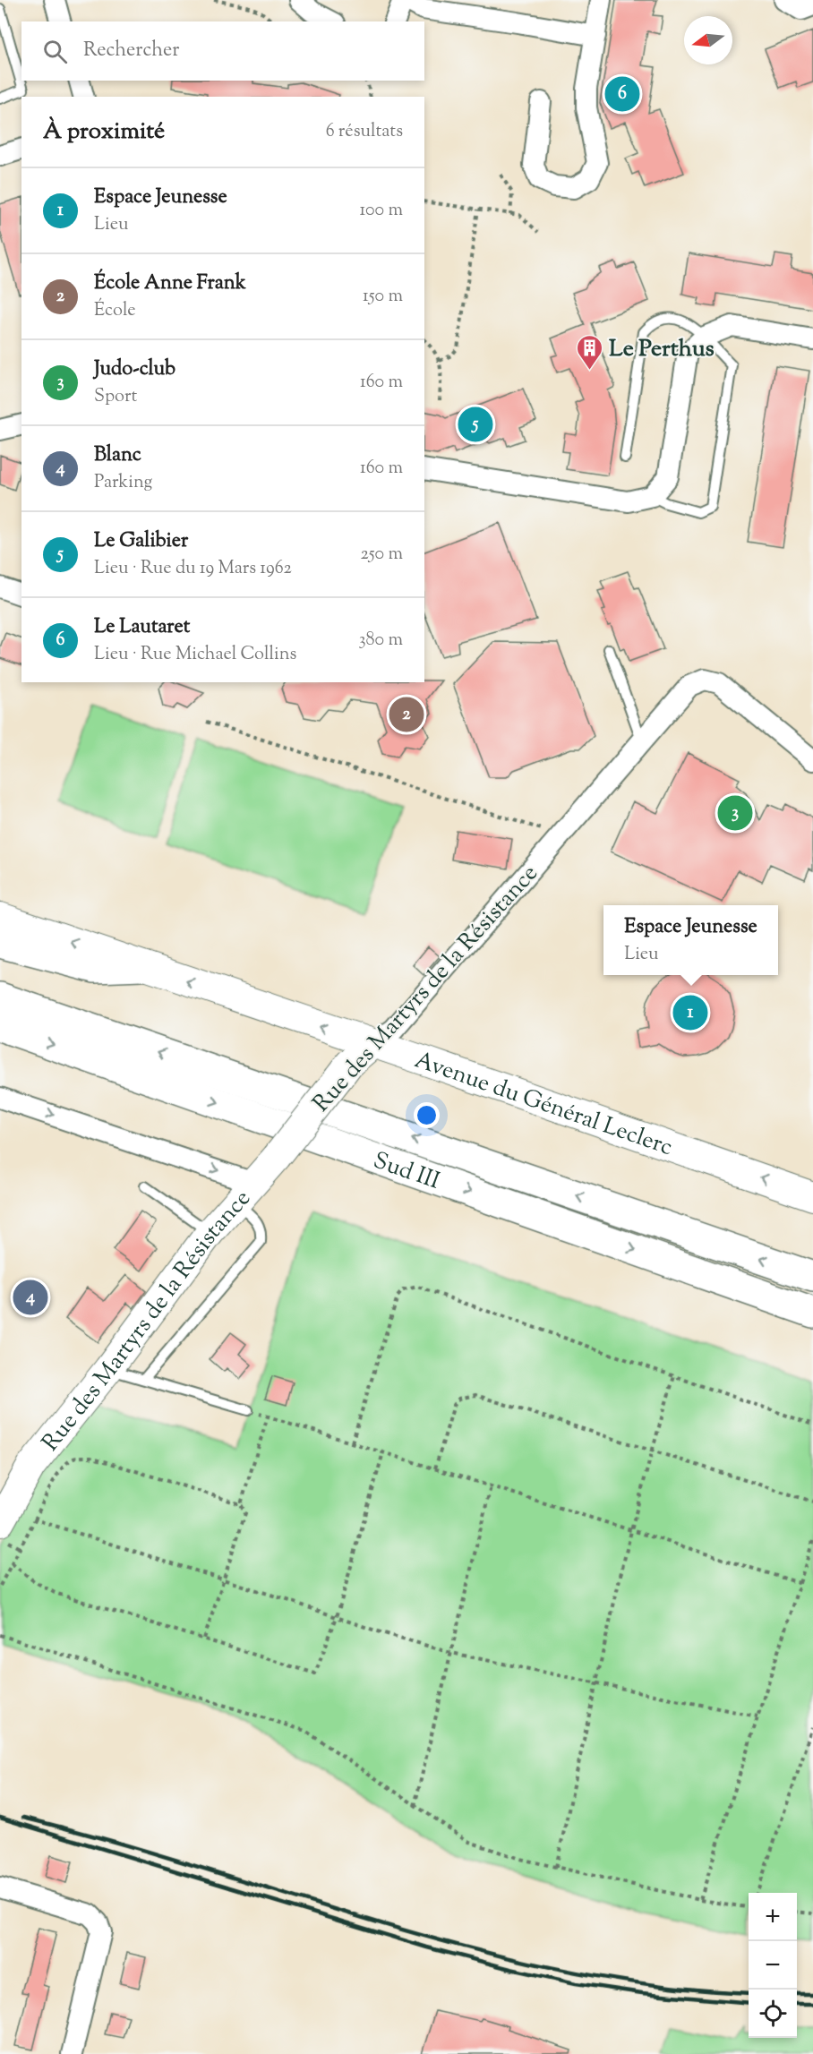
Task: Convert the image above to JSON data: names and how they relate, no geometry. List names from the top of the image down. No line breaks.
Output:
{"streets":{"highway":["Sud III"],"street":["Rue des Martyrs de la Résistance","Avenue du Général Leclerc"]},"crossings":[["Rue des Martyrs de la Résistance","Avenue du Général Leclerc"]],"places":{"building":["Le Perthus"]},"north":"left","page":{"search":"Rechercher","pins":["6","5","2","3","1","4"],"heading":["À proximité","6 résultats"],"list":[{"mark":"1","name":"Espace Jeunesse","note":"Lieu","value":"100 m"},{"mark":"2","name":"École Anne Frank","note":"École","value":"150 m"},{"mark":"3","name":"Judo-club","note":"Sport","value":"160 m"},{"mark":"4","name":"Blanc","note":"Parking","value":"160 m"},{"mark":"5","name":"Le Galibier","note":"Lieu · Rue du 19 Mars 1962","value":"250 m"},{"mark":"6","name":"Le Lautaret","note":"Lieu · Rue Michael Collins","value":"380 m"}],"popup":["Espace Jeunesse","Lieu"],"map_buttons":["+","−"]}}
